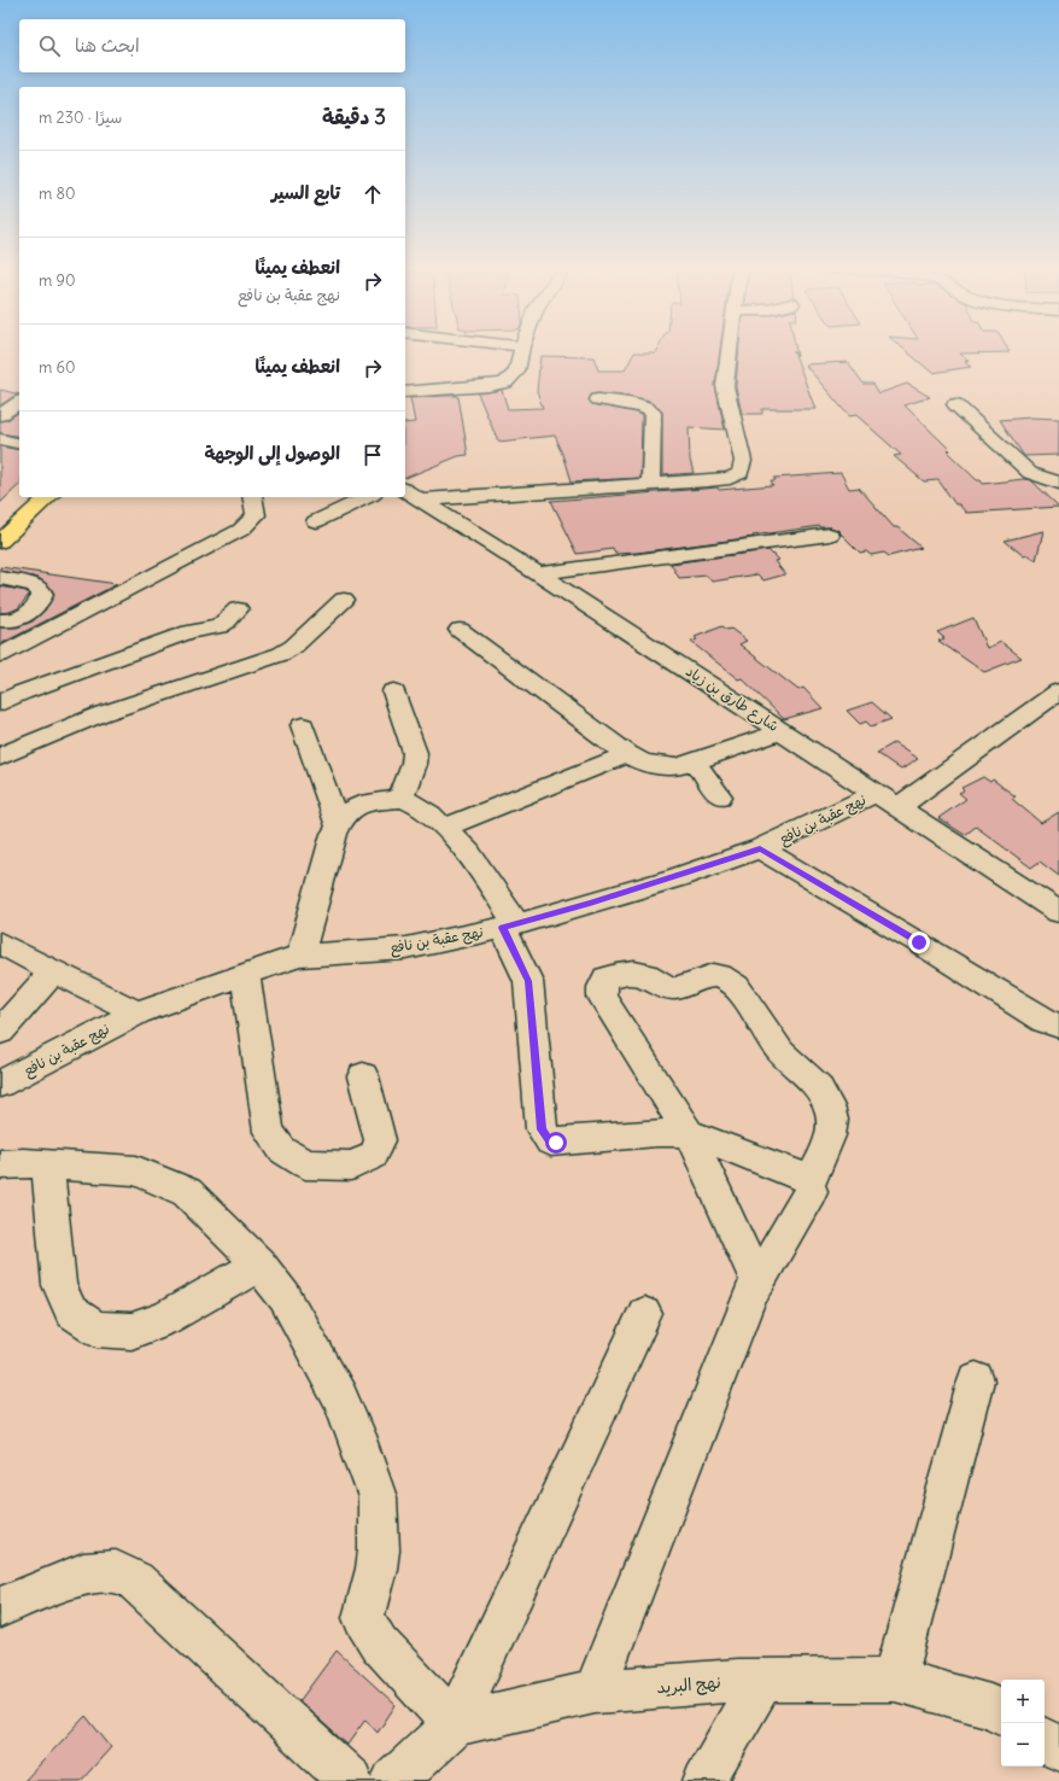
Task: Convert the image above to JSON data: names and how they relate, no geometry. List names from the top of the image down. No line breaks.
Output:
{"streets":{"street":["شارع طارق بن زياد","نهج عقبة بن نافع","نهج البريد"]},"crossings":[["شارع طارق بن زياد","نهج عقبة بن نافع"]],"page":{"search":"ابحث هنا","heading":["3 دقيقة","سيرًا · 230 m"],"list":[["تابع السير","80 m"],["انعطف يمينًا","نهج عقبة بن نافع","90 m"],["انعطف يمينًا","60 m"],"الوصول إلى الوجهة"],"map_buttons":["+","−"]}}
